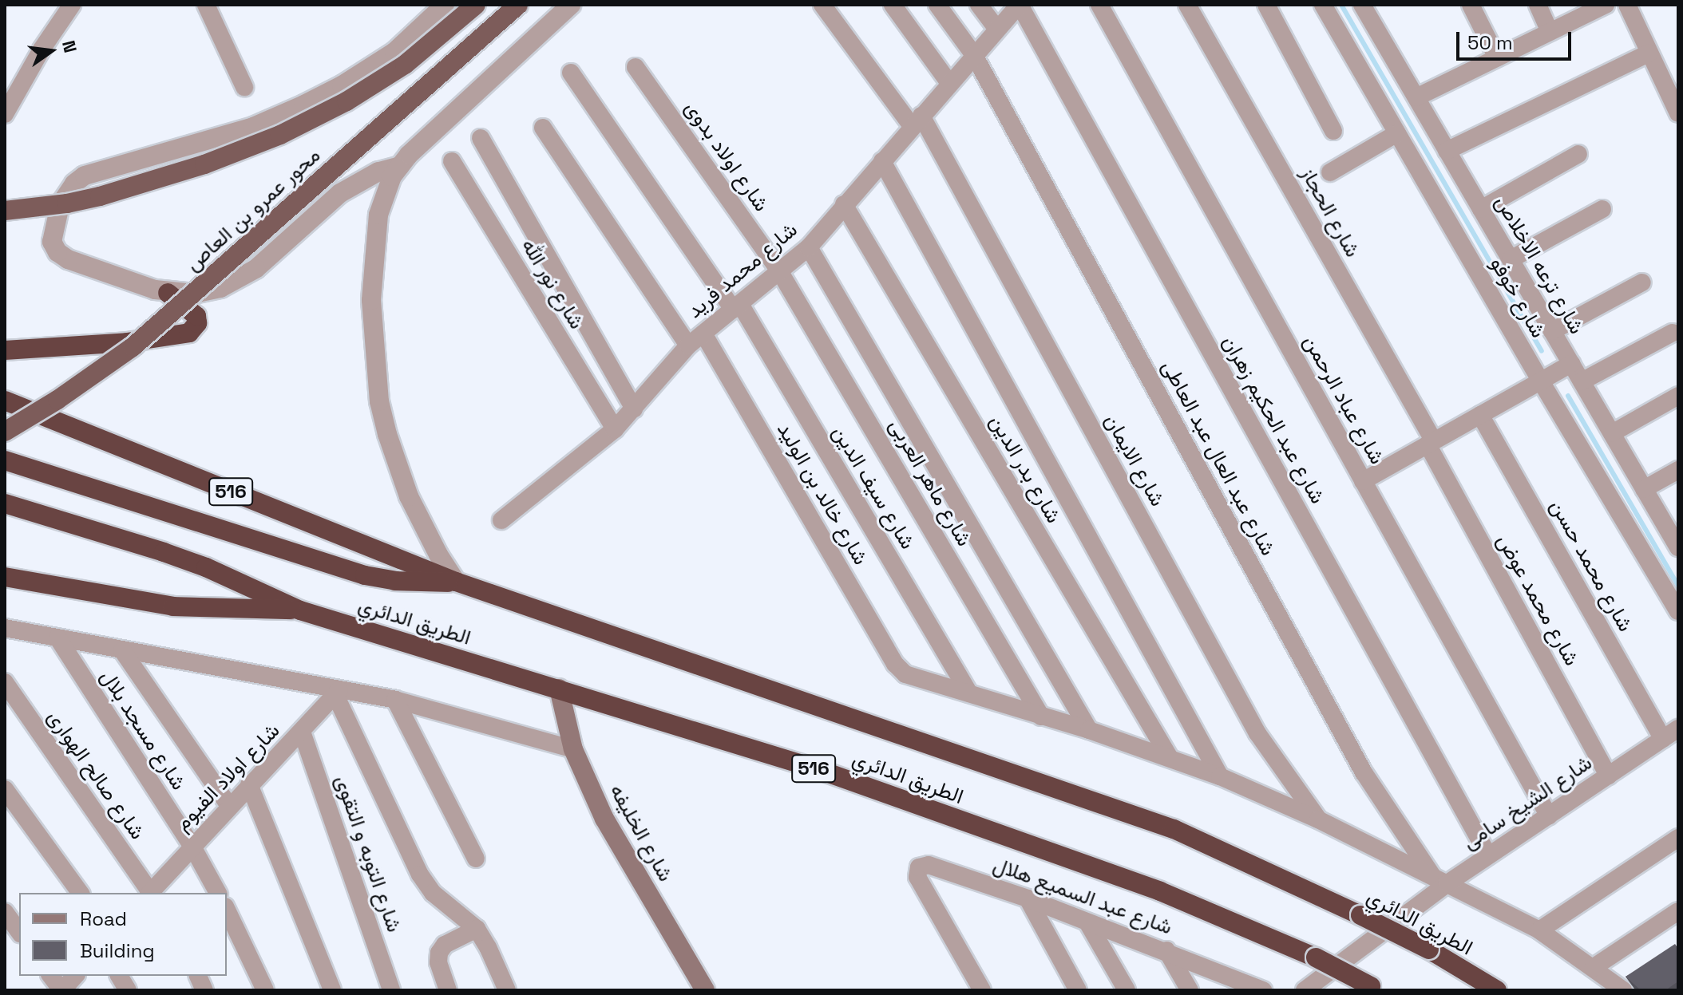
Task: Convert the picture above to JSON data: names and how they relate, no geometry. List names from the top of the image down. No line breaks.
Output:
{"streets":{"highway":["516","الطريق الدائري"],"main road":["محور عمرو بن العاص","شارع الخليفه"],"street":["شارع اولاد بدوى","شارع الحجاز","شارع ترعه الاخلاص","شارع محمد فريد","شارع نور الله","شارع خوفو","شارع عباد الرحمن","شارع عبد الحكيم زهران","شارع عبد العال عبد العاطى","شارع الايمان","شارع بدر الدين","شارع ماهر العربى","شارع سيف الدين","شارع خالد بن الوليد","شارع محمد حسن","شارع محمد عوض","شارع مسجد بلال","شارع صالح الهوارى","شارع اولاد الفيوم","شارع الشيخ سامى","شارع التوبه و التقوى","شارع عبد السميع هلال"]},"crossings":[["شارع اولاد بدوى","شارع محمد فريد"],["شارع اولاد بدوى","شارع ماهر العربى"],["شارع الحجاز","شارع محمد عوض"],["شارع محمد فريد","شارع نور الله"],["شارع محمد فريد","شارع عبد الحكيم زهران"],["شارع محمد فريد","شارع عبد العال عبد العاطى"],["شارع محمد فريد","شارع الايمان"],["شارع محمد فريد","شارع بدر الدين"],["شارع محمد فريد","شارع ماهر العربى"],["شارع محمد فريد","شارع سيف الدين"],["شارع محمد فريد","شارع خالد بن الوليد"],["شارع عباد الرحمن","شارع الشيخ سامى"],["شارع عبد الحكيم زهران","شارع الشيخ سامى"],["شارع عبد العال عبد العاطى","شارع الشيخ سامى"],["شارع سيف الدين","شارع خالد بن الوليد"],["شارع محمد حسن","شارع الشيخ سامى"],["شارع محمد عوض","شارع الشيخ سامى"],["الطريق الدائري","شارع الخليفه"],["شارع مسجد بلال","شارع اولاد الفيوم"],["شارع اولاد الفيوم","شارع التوبه و التقوى"]],"legend":["Road","Building"],"scale_bar":"50 m","north":"right"}
